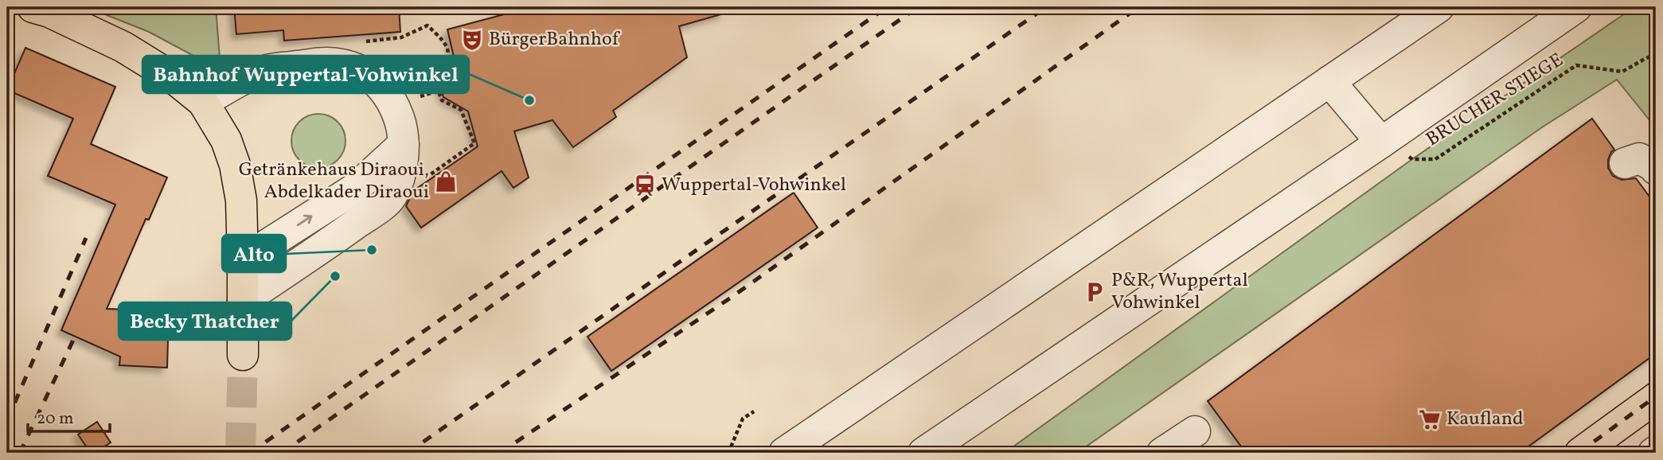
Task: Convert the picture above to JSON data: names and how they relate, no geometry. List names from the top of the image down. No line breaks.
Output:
{"streets":{"path":["BRUCHER STIEGE"]},"places":{"theatre":["BürgerBahnhof"],"other":["Bahnhof Wuppertal-Vohwinkel","Alto","Becky Thatcher"],"shop":["Getränkehaus Diraoui, Abdelkader Diraoui"],"station":["Wuppertal-Vohwinkel"],"parking":["P&R, Wuppertal Vohwinkel"],"supermarket":["Kaufland"]},"scale_bar":"20 m"}
